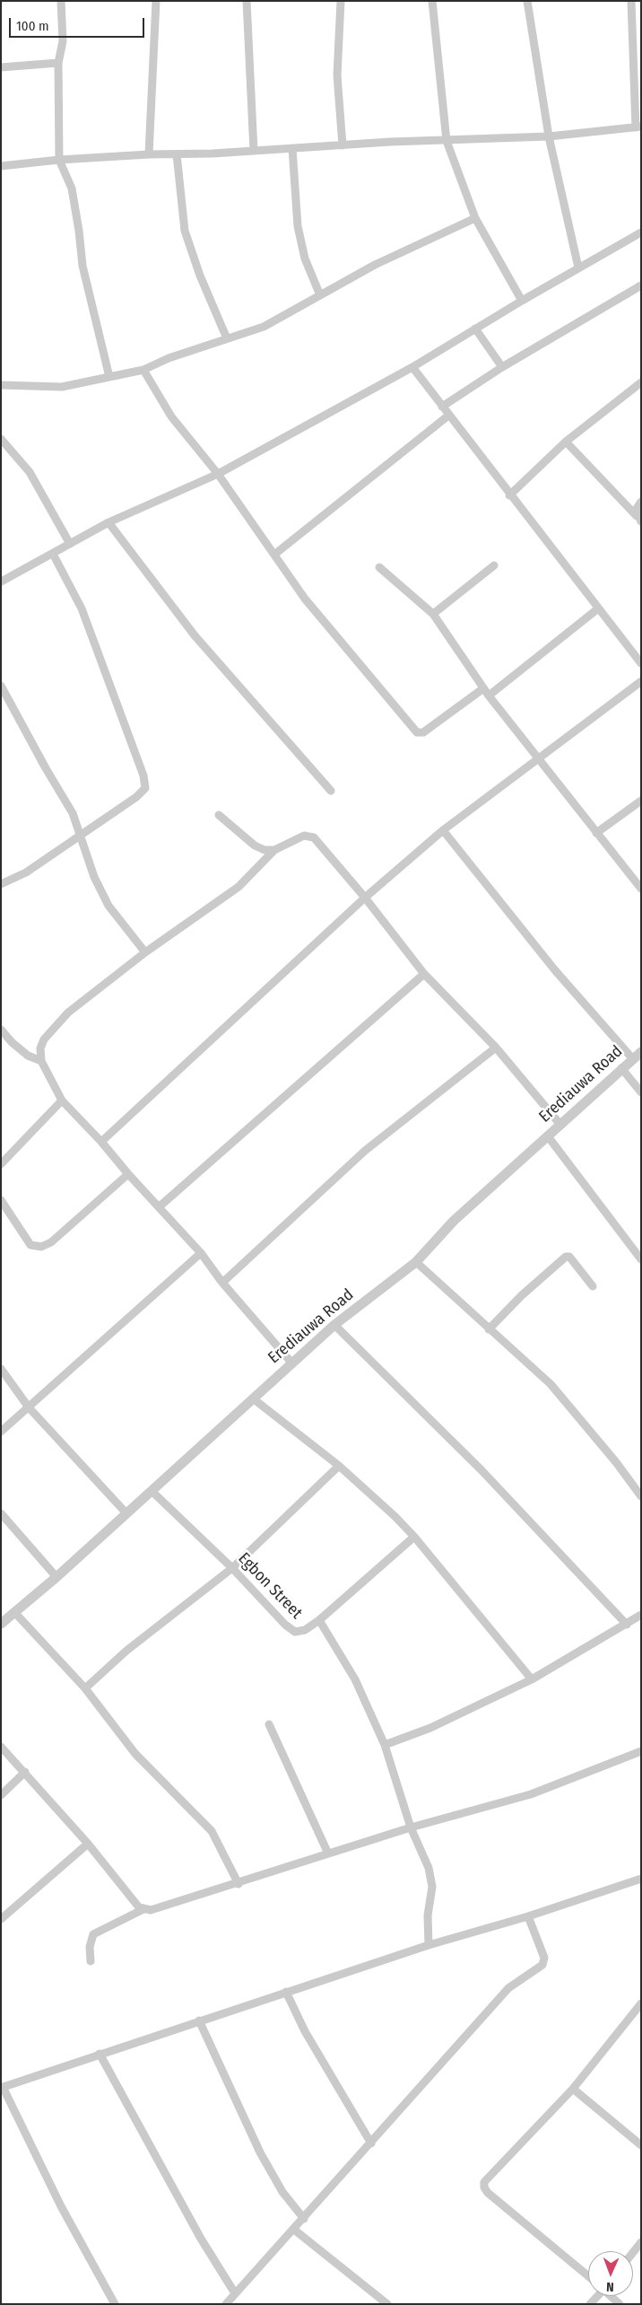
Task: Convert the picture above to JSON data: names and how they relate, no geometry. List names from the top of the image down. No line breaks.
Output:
{"streets":{"street":["Erediauwa Road","Egbon Street"]},"crossings":[["Erediauwa Road","Egbon Street"]],"scale_bar":"100 m","north":"bottom"}
